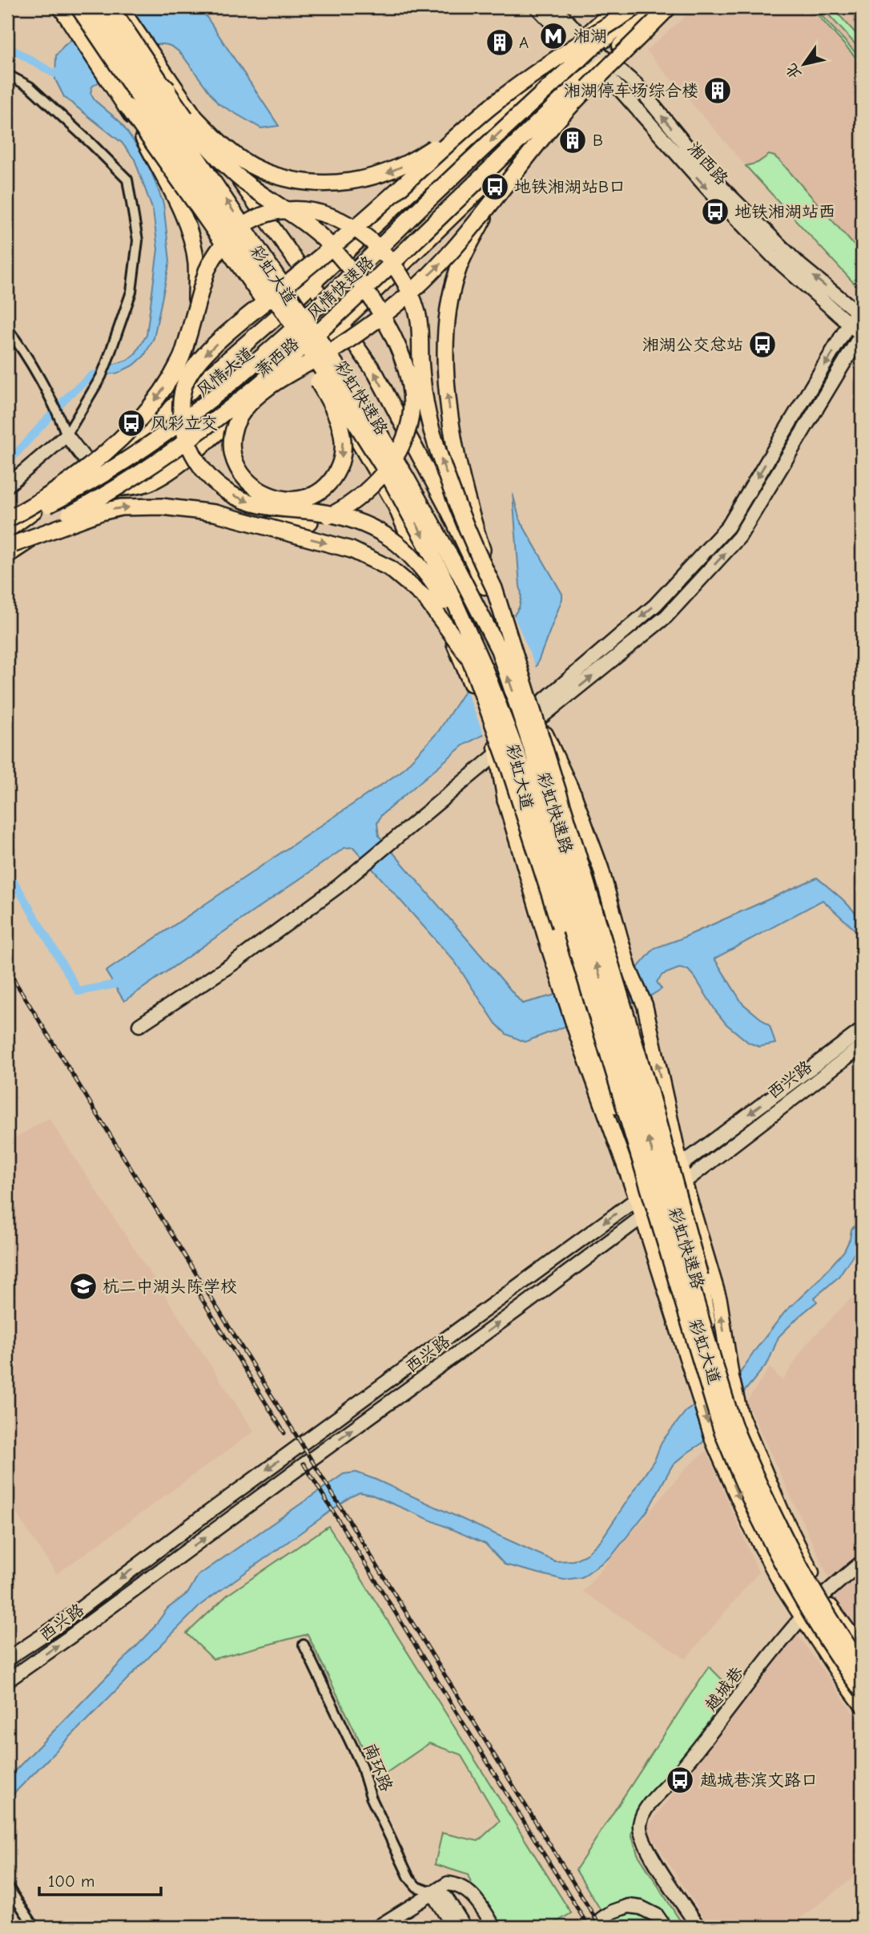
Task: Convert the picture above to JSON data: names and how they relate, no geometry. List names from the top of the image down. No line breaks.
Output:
{"streets":{"highway":["风情快速路","彩虹快速路"],"main road":["彩虹大道","萧西路","风情大道"],"street":["湘西路","西兴路","越城巷","南环路"]},"crossings":[["湘西路","萧西路"],["湘西路","风情大道"],["彩虹大道","萧西路"],["彩虹大道","风情大道"],["彩虹大道","西兴路"],["彩虹大道","越城巷"],["风情快速路","风情大道"],["萧西路","风情大道"]],"places":{"metro station":["湘湖"],"building":["A","湘湖停车场综合楼","B"],"bus stop":["地铁湘湖站B口","地铁湘湖站西","湘湖公交总站","风彩立交","越城巷滨文路口"],"school or university":["杭二中湖头陈学校"]},"scale_bar":"100 m","north":"bottom left"}
